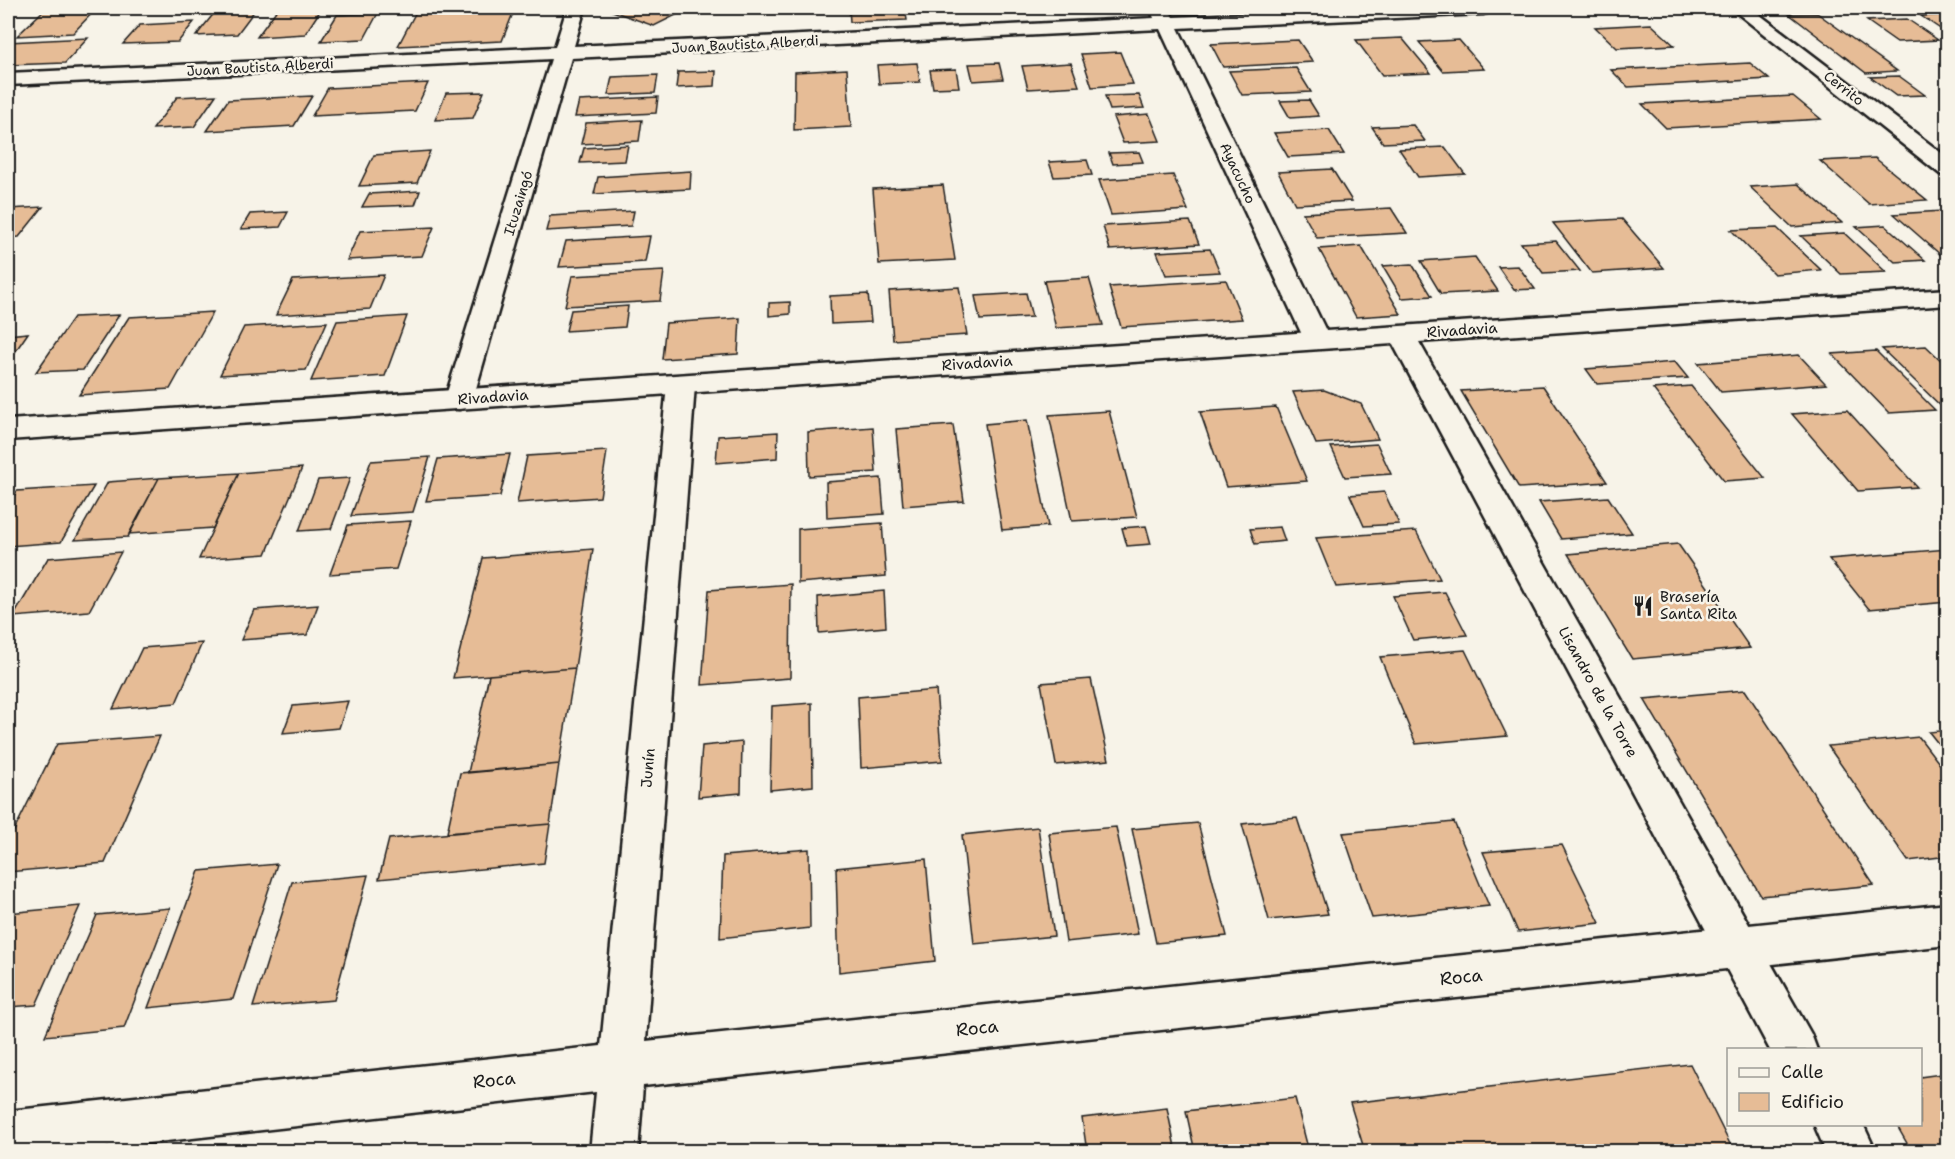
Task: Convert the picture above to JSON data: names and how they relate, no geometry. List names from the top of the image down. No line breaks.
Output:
{"streets":{"street":["Juan Bautista Alberdi","Cerrito","Ayacucho","Ituzaingó","Rivadavia","Lisandro de la Torre","Junín","Roca"]},"crossings":[["Juan Bautista Alberdi","Ayacucho"],["Juan Bautista Alberdi","Ituzaingó"],["Ayacucho","Rivadavia"],["Ituzaingó","Rivadavia"],["Rivadavia","Lisandro de la Torre"],["Rivadavia","Junín"],["Lisandro de la Torre","Roca"],["Junín","Roca"]],"places":{"restaurant":["Brasería Santa Rita"]},"legend":["Calle","Edificio"]}
